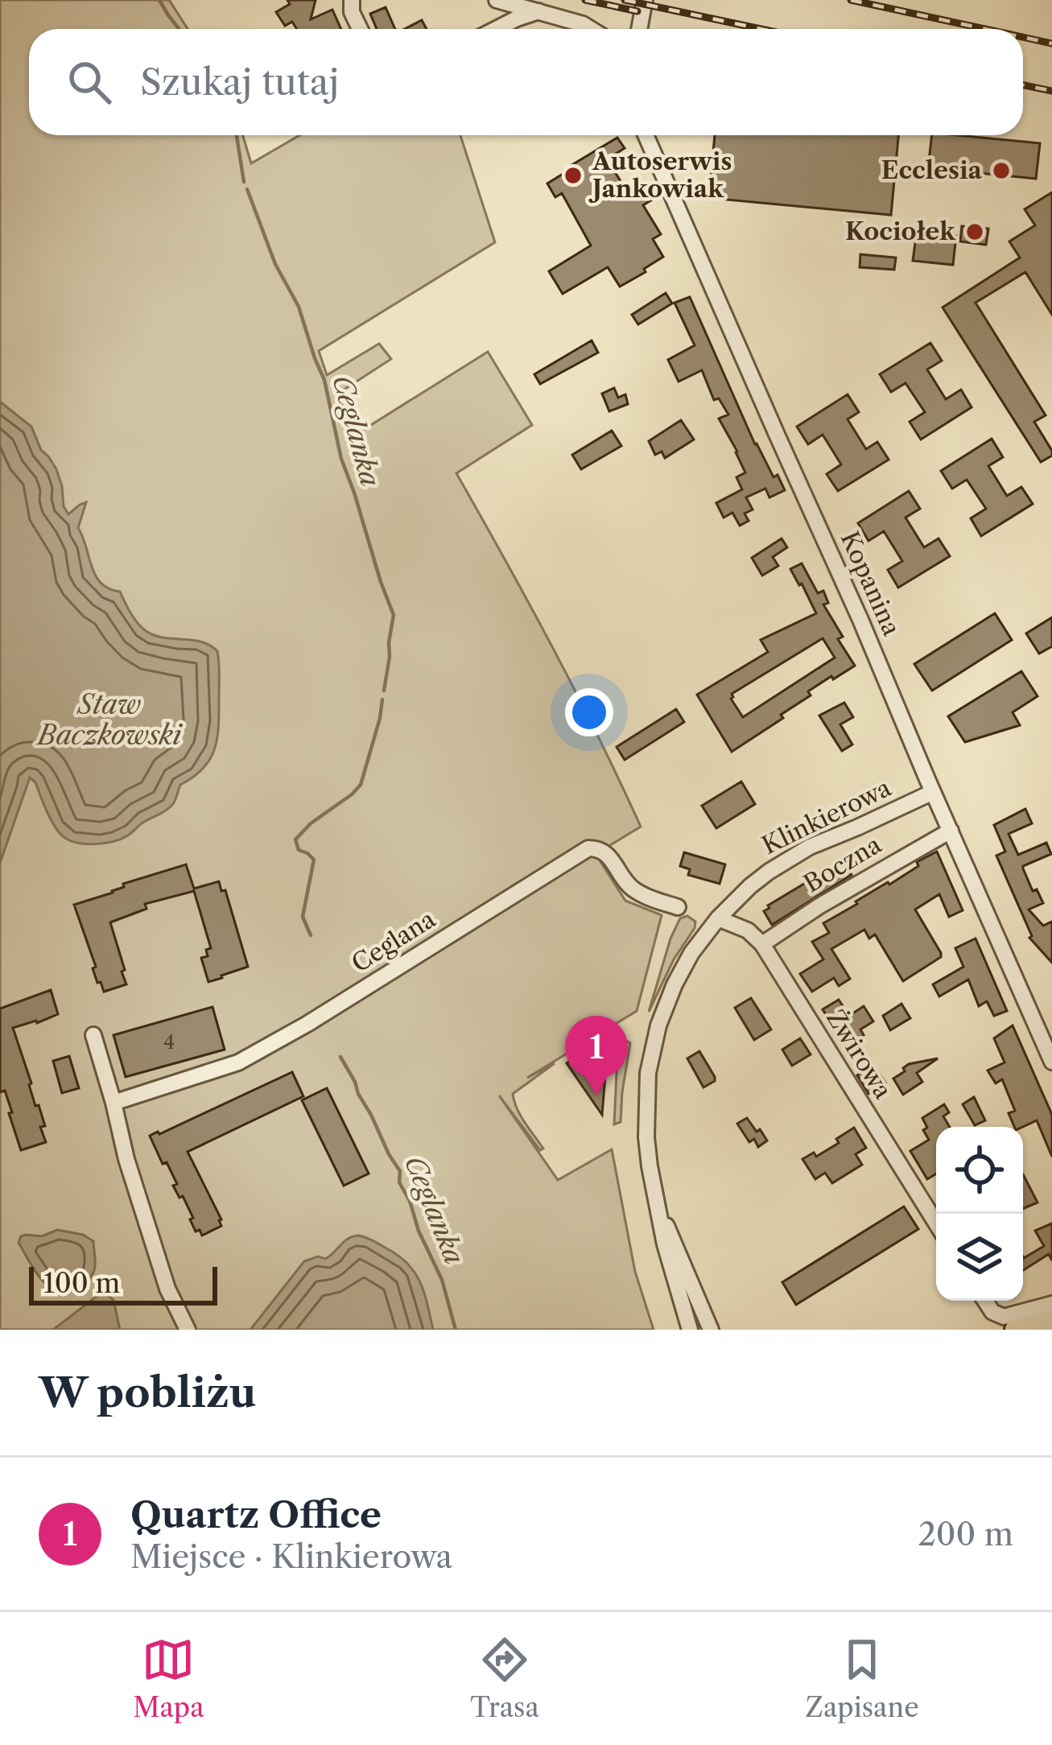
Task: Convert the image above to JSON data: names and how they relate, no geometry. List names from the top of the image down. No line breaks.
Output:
{"streets":{"street":["Kopanina","Klinkierowa","Boczna","Ceglana","Żwirowa"]},"crossings":[["Kopanina","Klinkierowa"],["Kopanina","Boczna"],["Klinkierowa","Żwirowa"],["Boczna","Żwirowa"]],"water":["Ceglanka","Staw Baczkowski"],"places":["Ecclesia","Autoserwis Jankowiak","Kociołek"],"house_numbers":["4"],"scale_bar":"100 m","page":{"search":"Szukaj tutaj","pins":"1","scale":"100 m","heading":"W pobliżu","list":[{"mark":"1","name":"Quartz Office","note":"Miejsce · Klinkierowa","value":"200 m"}],"nav":["Mapa","Trasa","Zapisane"]}}
